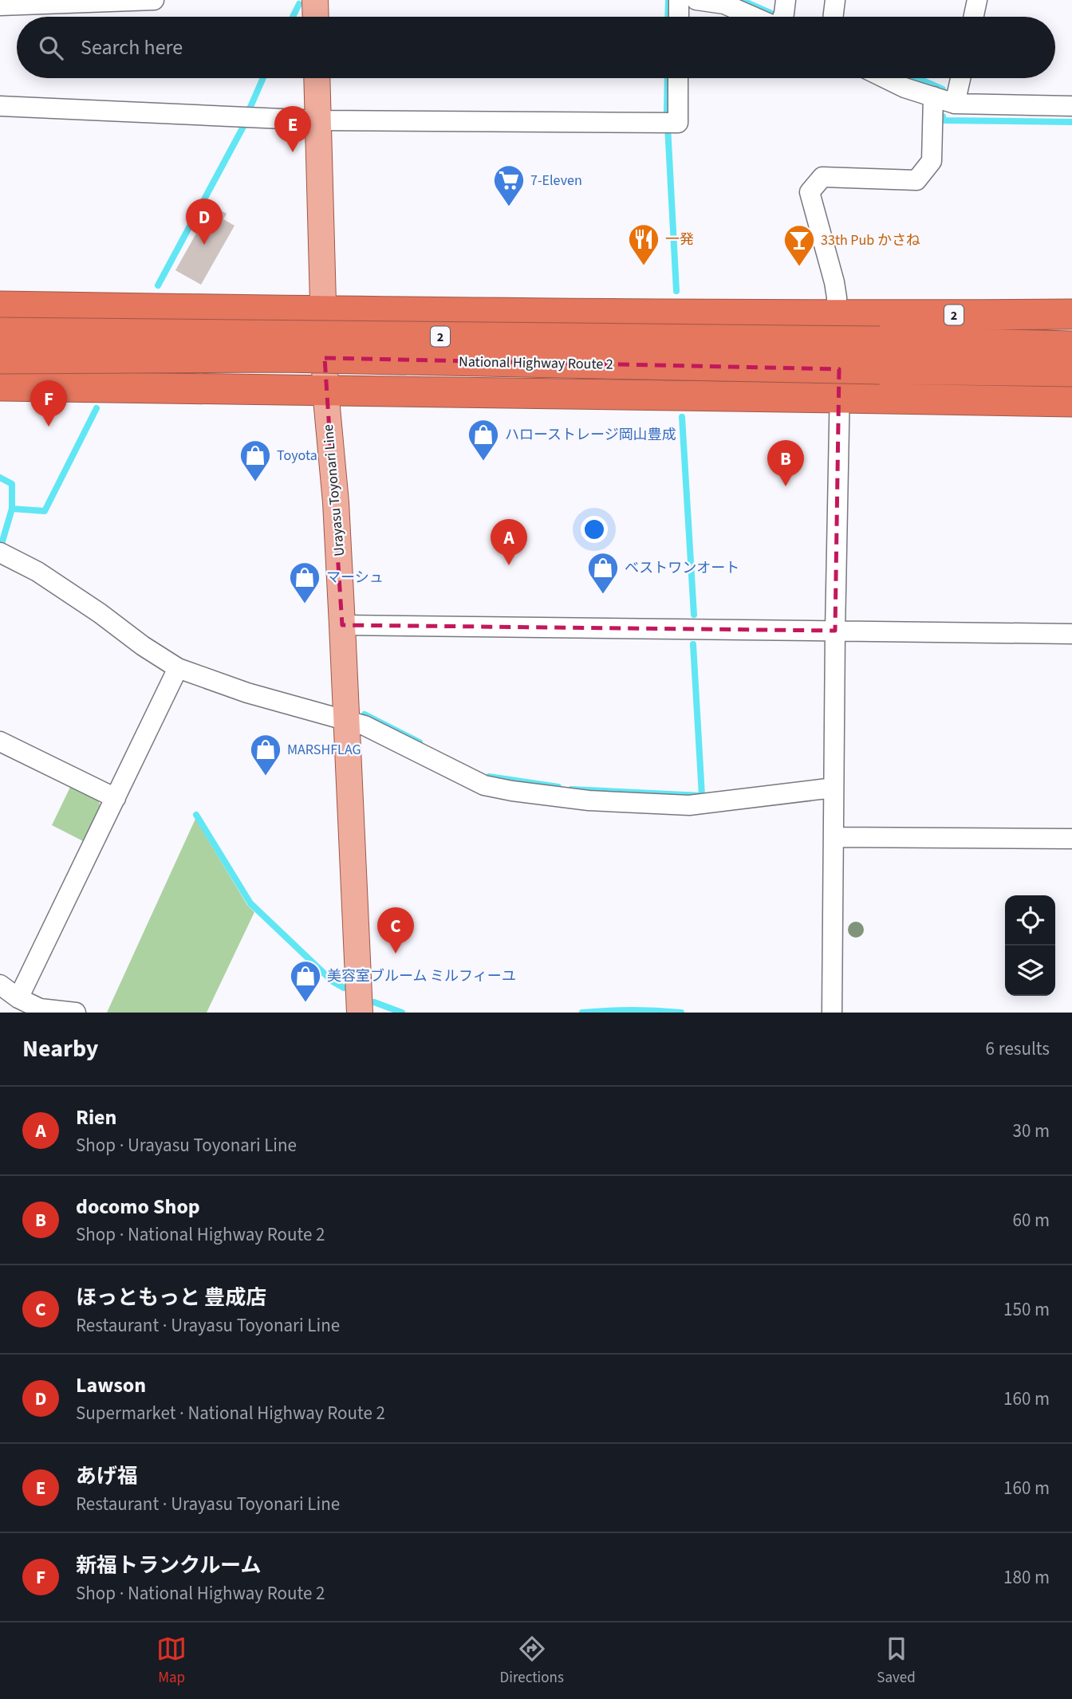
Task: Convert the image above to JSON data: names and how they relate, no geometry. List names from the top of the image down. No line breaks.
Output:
{"streets":{"highway":["2","National Highway Route 2"],"main road":["Urayasu Toyonari Line"]},"crossings":[["2","Urayasu Toyonari Line"]],"places":{"supermarket":["7-Eleven"],"restaurant":["一発"],"bar":["33th Pub かさね"],"shop":["ハローストレージ岡山豊成","Toyota","ベストワンオート","マーシュ","MARSHFLAG","美容室ブルーム ミルフィーユ"]},"page":{"search":"Search here","pins":["E","D","F","B","A","C"],"heading":["Nearby","6 results"],"list":[{"mark":"A","name":"Rien","note":"Shop · Urayasu Toyonari Line","value":"30 m"},{"mark":"B","name":"docomo Shop","note":"Shop · National Highway Route 2","value":"60 m"},{"mark":"C","name":"ほっともっと 豊成店","note":"Restaurant · Urayasu Toyonari Line","value":"150 m"},{"mark":"D","name":"Lawson","note":"Supermarket · National Highway Route 2","value":"160 m"},{"mark":"E","name":"あげ福","note":"Restaurant · Urayasu Toyonari Line","value":"160 m"},{"mark":"F","name":"新福トランクルーム","note":"Shop · National Highway Route 2","value":"180 m"}],"nav":["Map","Directions","Saved"]}}
